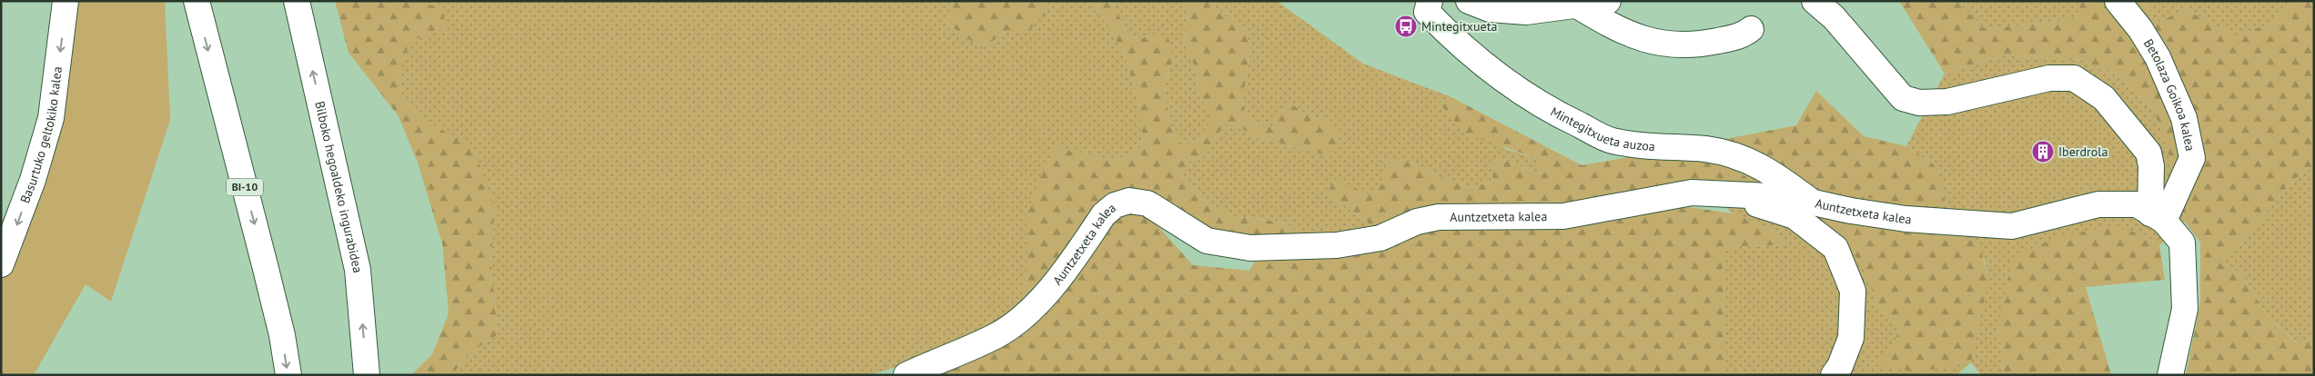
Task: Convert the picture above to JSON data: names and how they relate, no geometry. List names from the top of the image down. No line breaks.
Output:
{"streets":{"main road":["Betolaza Goikoa kalea","Mintegitxueta auzoa","Basurtuko geltokiko kalea","BI-10","Bilboko hegoaldeko ingurabidea","Auntzetxeta kalea"]},"crossings":[["Betolaza Goikoa kalea","Auntzetxeta kalea"],["Mintegitxueta auzoa","Auntzetxeta kalea"]],"one_way":["Basurtuko geltokiko kalea"],"places":{"bus stop":["Mintegitxueta"],"building":["Iberdrola"]}}
